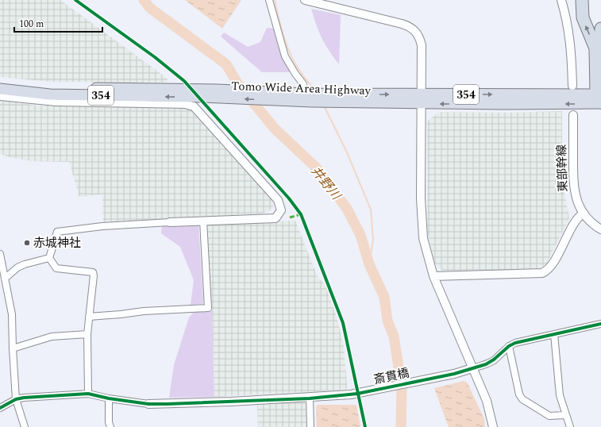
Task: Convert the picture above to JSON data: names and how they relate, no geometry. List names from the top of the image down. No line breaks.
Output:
{"streets":{"highway":["Tomo Wide Area Highway","354"],"street":["東部幹線","斎貫橋"]},"water":["井野川"],"places":["赤城神社"],"scale_bar":"100 m"}
